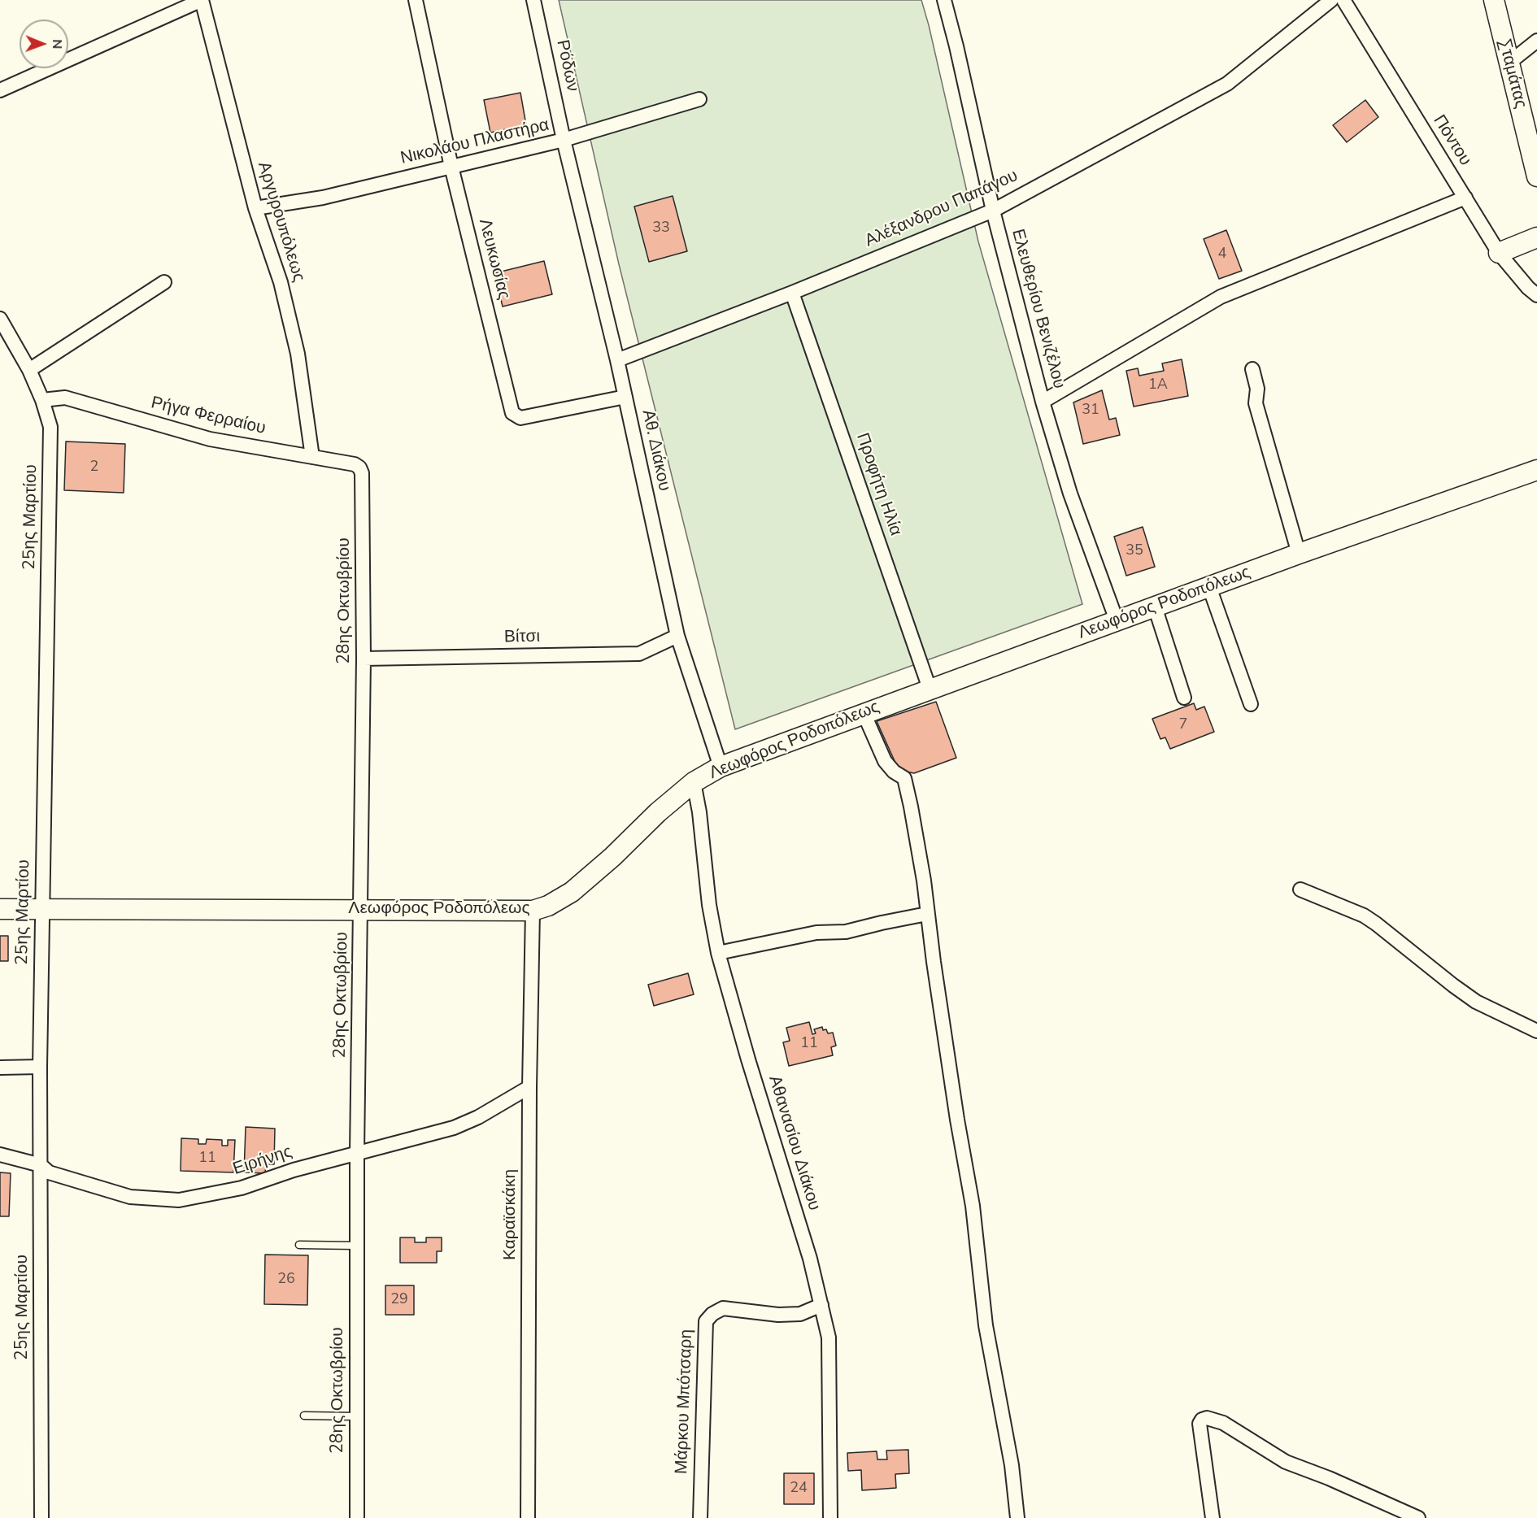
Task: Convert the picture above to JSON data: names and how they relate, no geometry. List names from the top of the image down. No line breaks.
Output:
{"streets":{"street":["Ρόδων","Σταμάτας","Πόντου","Νικολάου Πλαστήρα","Αλέξανδρου Παπάγου","Αργυρουπόλεως","Λευκωσίας","Ελευθερίου Βενιζέλου","Ρήγα Φερραίου","Αθ. Διάκου","Προφήτη Ηλία","25ης Μαρτίου","28ης Οκτωβρίου","Λεωφόρος Ροδοπόλεως","Βίτσι","Αθανασίου Διάκου","Ειρήνης","Καραϊσκάκη","Μάρκου Μπότσαρη"]},"crossings":[["Ρόδων","Νικολάου Πλαστήρα"],["Ρόδων","Αθ. Διάκου"],["Νικολάου Πλαστήρα","Αργυρουπόλεως"],["Νικολάου Πλαστήρα","Λευκωσίας"],["Νικολάου Πλαστήρα","Αθ. Διάκου"],["Αλέξανδρου Παπάγου","Ελευθερίου Βενιζέλου"],["Αλέξανδρου Παπάγου","Αθ. Διάκου"],["Αλέξανδρου Παπάγου","Προφήτη Ηλία"],["Αργυρουπόλεως","Ρήγα Φερραίου"],["Λευκωσίας","Αθ. Διάκου"],["Ελευθερίου Βενιζέλου","Λεωφόρος Ροδοπόλεως"],["Ρήγα Φερραίου","25ης Μαρτίου"],["Ρήγα Φερραίου","28ης Οκτωβρίου"],["Αθ. Διάκου","Λεωφόρος Ροδοπόλεως"],["Αθ. Διάκου","Βίτσι"],["Προφήτη Ηλία","Λεωφόρος Ροδοπόλεως"],["25ης Μαρτίου","Λεωφόρος Ροδοπόλεως"],["25ης Μαρτίου","Ειρήνης"],["28ης Οκτωβρίου","Λεωφόρος Ροδοπόλεως"],["28ης Οκτωβρίου","Βίτσι"],["28ης Οκτωβρίου","Ειρήνης"],["Λεωφόρος Ροδοπόλεως","Αθανασίου Διάκου"],["Λεωφόρος Ροδοπόλεως","Καραϊσκάκη"],["Αθανασίου Διάκου","Μάρκου Μπότσαρη"],["Ειρήνης","Καραϊσκάκη"]],"house_numbers":["33","4","1A","31","2","35","7","11","11","26","29","24"],"north":"right"}
